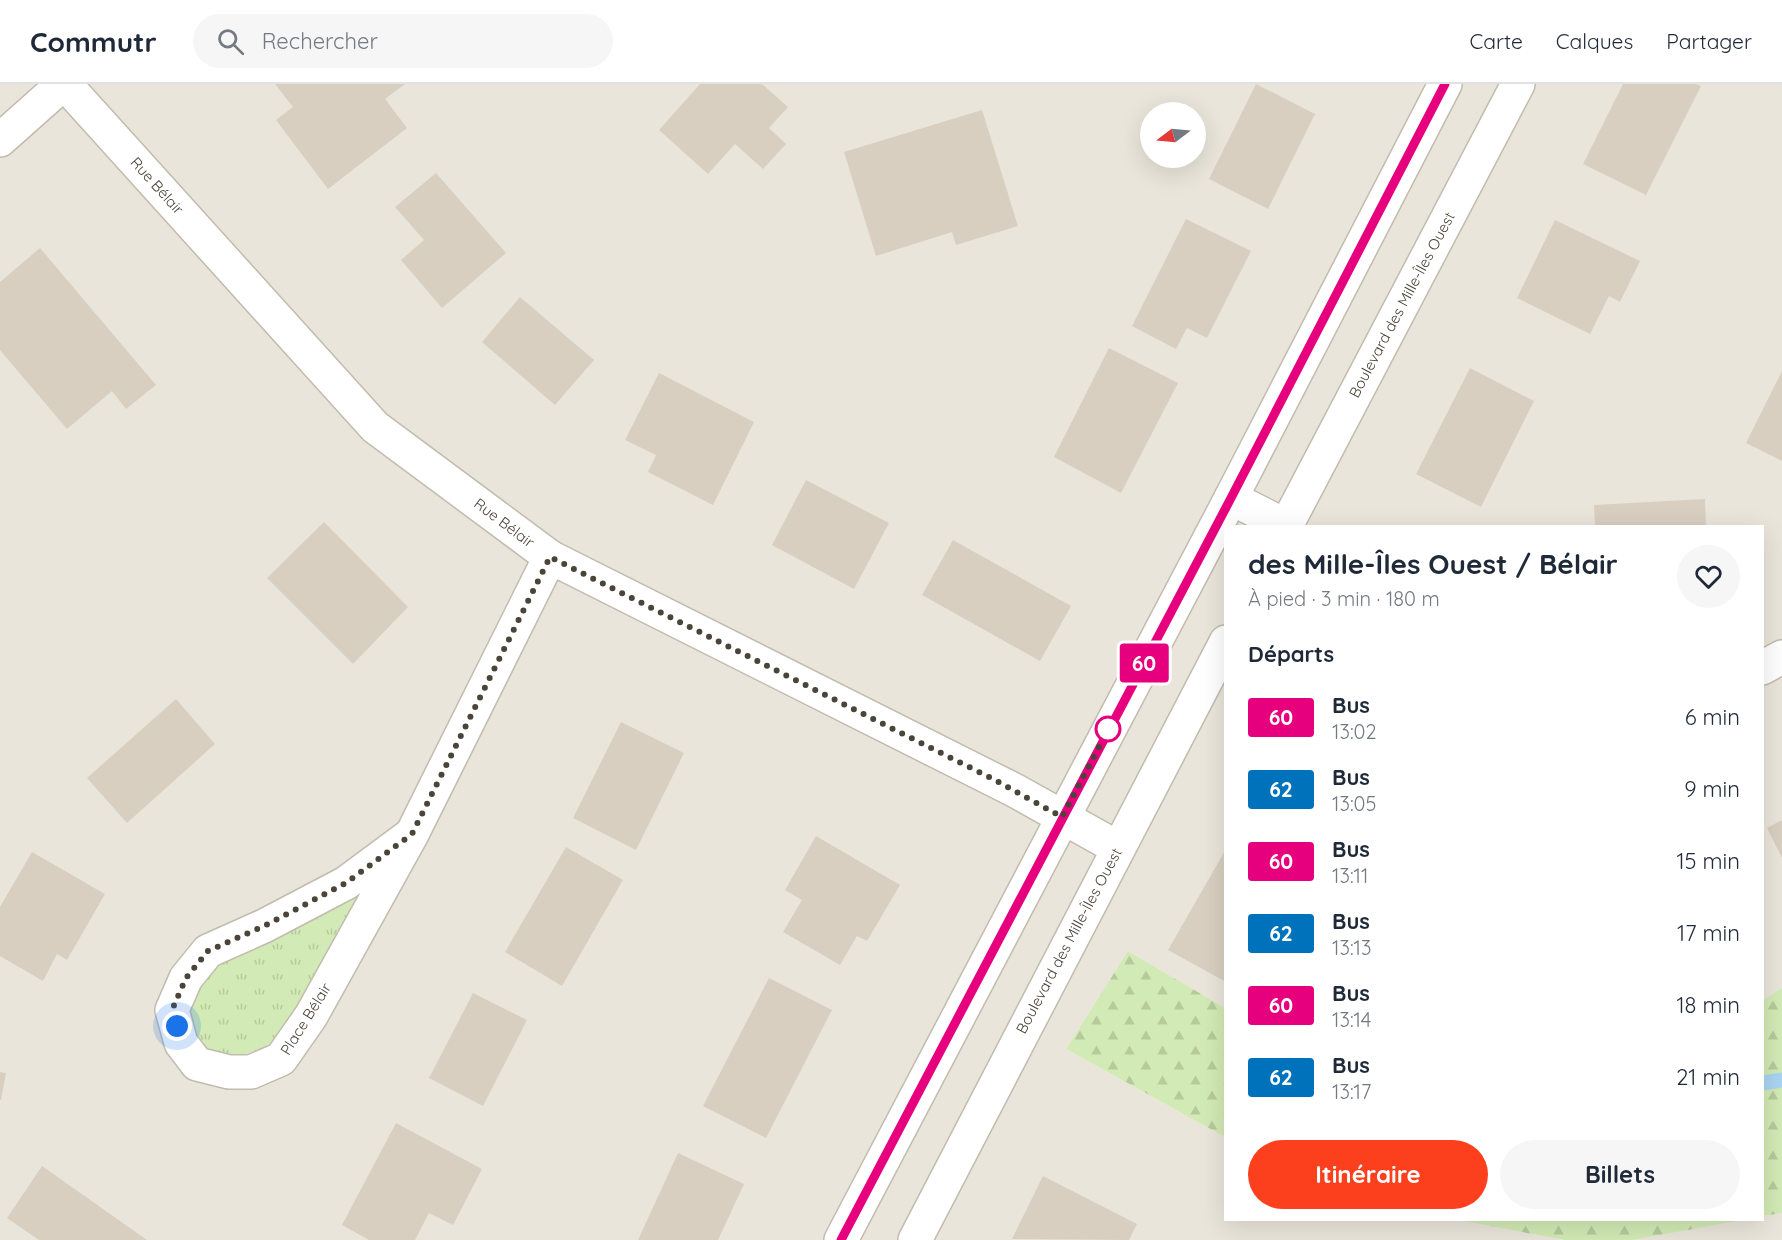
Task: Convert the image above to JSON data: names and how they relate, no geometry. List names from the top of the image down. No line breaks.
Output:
{"streets":{"street":["Rue Bélair","Boulevard des Mille-Îles Ouest","Place Bélair"]},"crossings":[["Rue Bélair","Boulevard des Mille-Îles Ouest"],["Rue Bélair","Place Bélair"]],"lines":["bus line 60"],"north":"left","page":{"header":"Commutr","search":"Rechercher","nav":["Carte","Calques","Partager"],"on_map":"60","heading":[["des Mille-Îles Ouest / Bélair","À pied · 3 min · 180 m"],"Départs"],"list":[{"mark":"60","name":"Bus","note":"13:02","value":"6 min"},{"mark":"62","name":"Bus","note":"13:05","value":"9 min"},{"mark":"60","name":"Bus","note":"13:11","value":"15 min"},{"mark":"62","name":"Bus","note":"13:13","value":"17 min"},{"mark":"60","name":"Bus","note":"13:14","value":"18 min"},{"mark":"62","name":"Bus","note":"13:17","value":"21 min"}],"buttons":["Itinéraire","Billets"]}}
